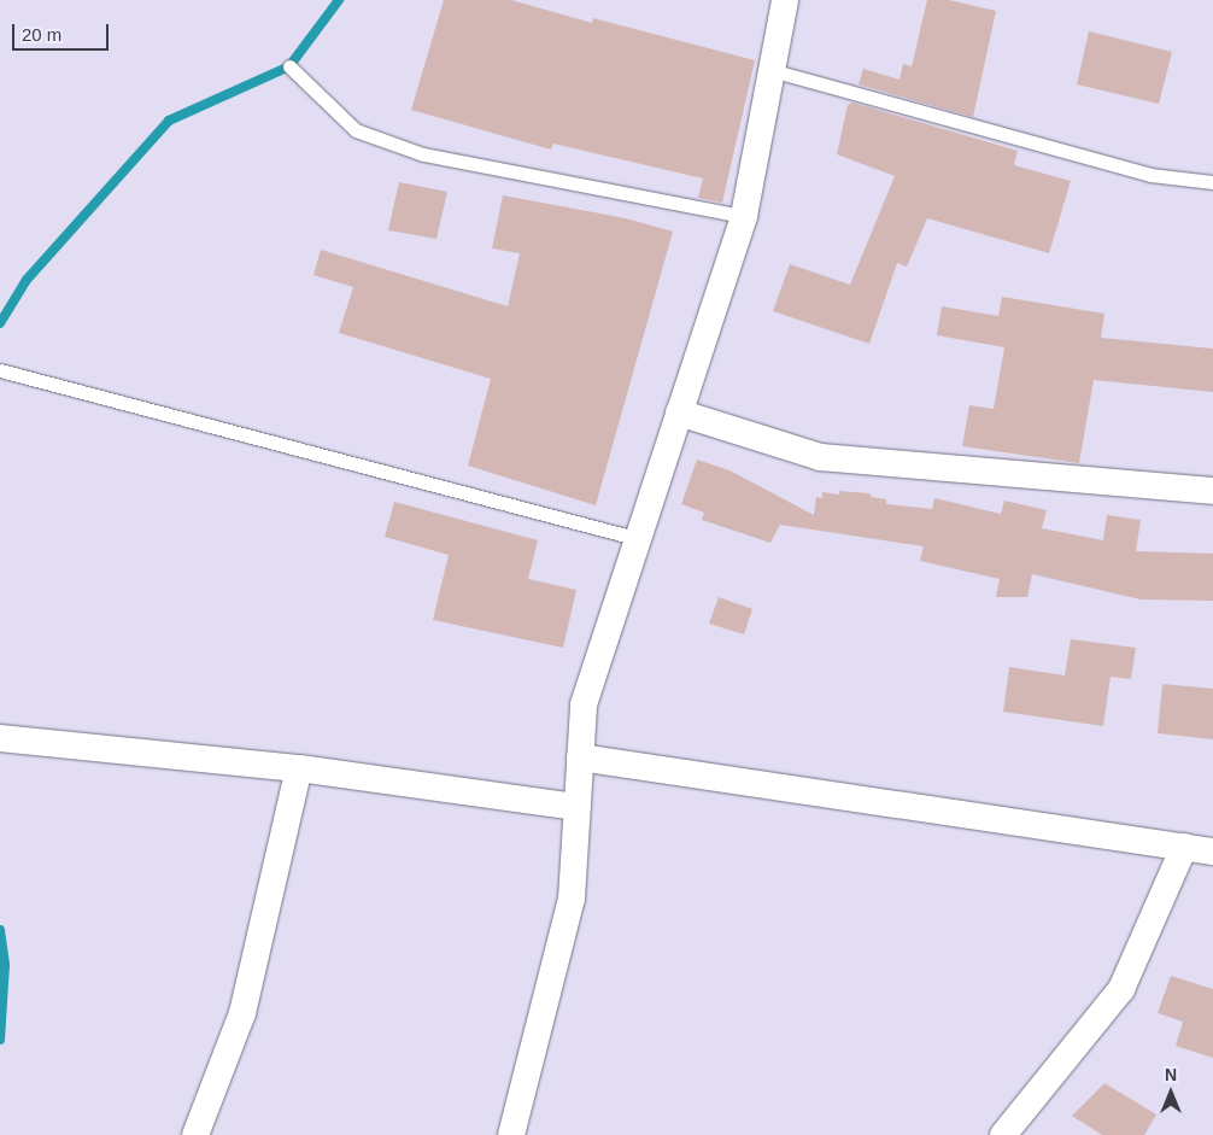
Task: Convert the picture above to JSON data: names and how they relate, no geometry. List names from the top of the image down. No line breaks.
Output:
{"scale_bar":"20 m","north":"top"}
